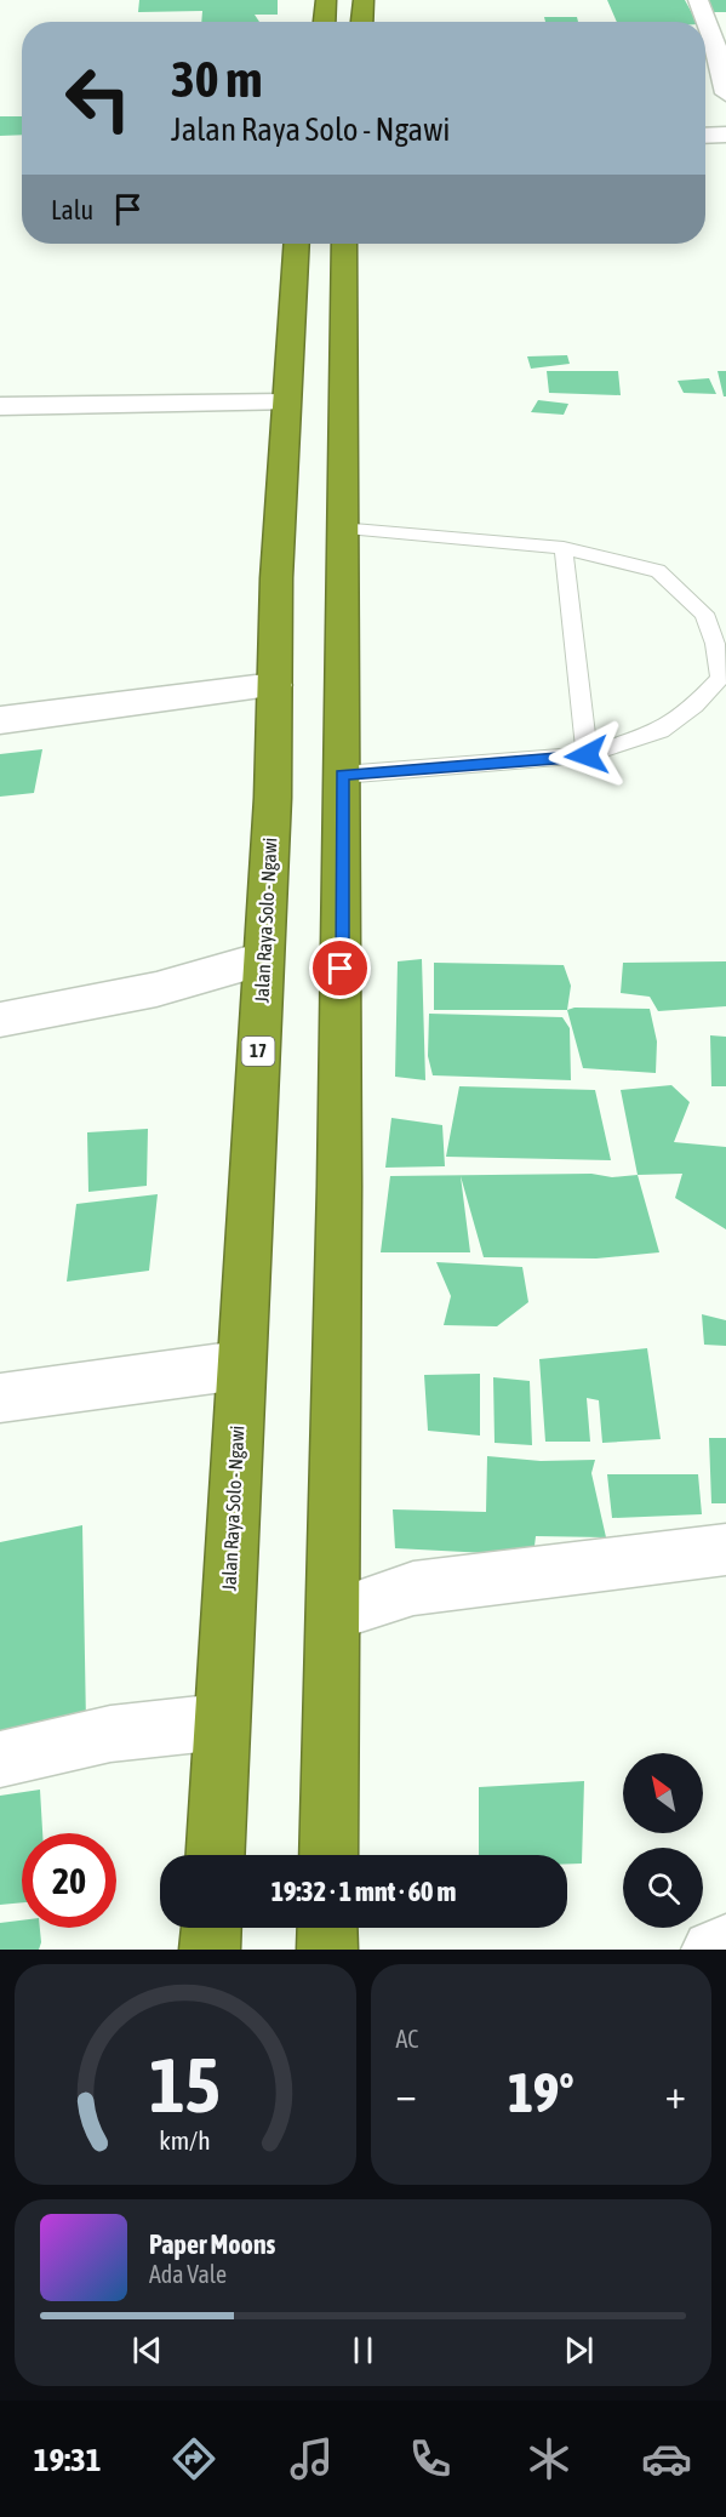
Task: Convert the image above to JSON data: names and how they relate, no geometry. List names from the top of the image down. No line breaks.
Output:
{"streets":{"highway":["Jalan Raya Solo - Ngawi","17"]},"north":"top left","page":{"turn":["30 m","Jalan Raya Solo - Ngawi"],"then":"Lalu","limit":"20","trip":"19:32 · 1 mnt · 60 m","tile":"AC","heat":["−","19°","+"],"song":["Paper Moons","Ada Vale"],"tabs":"19:31","gauge":["15","km/h"]}}
